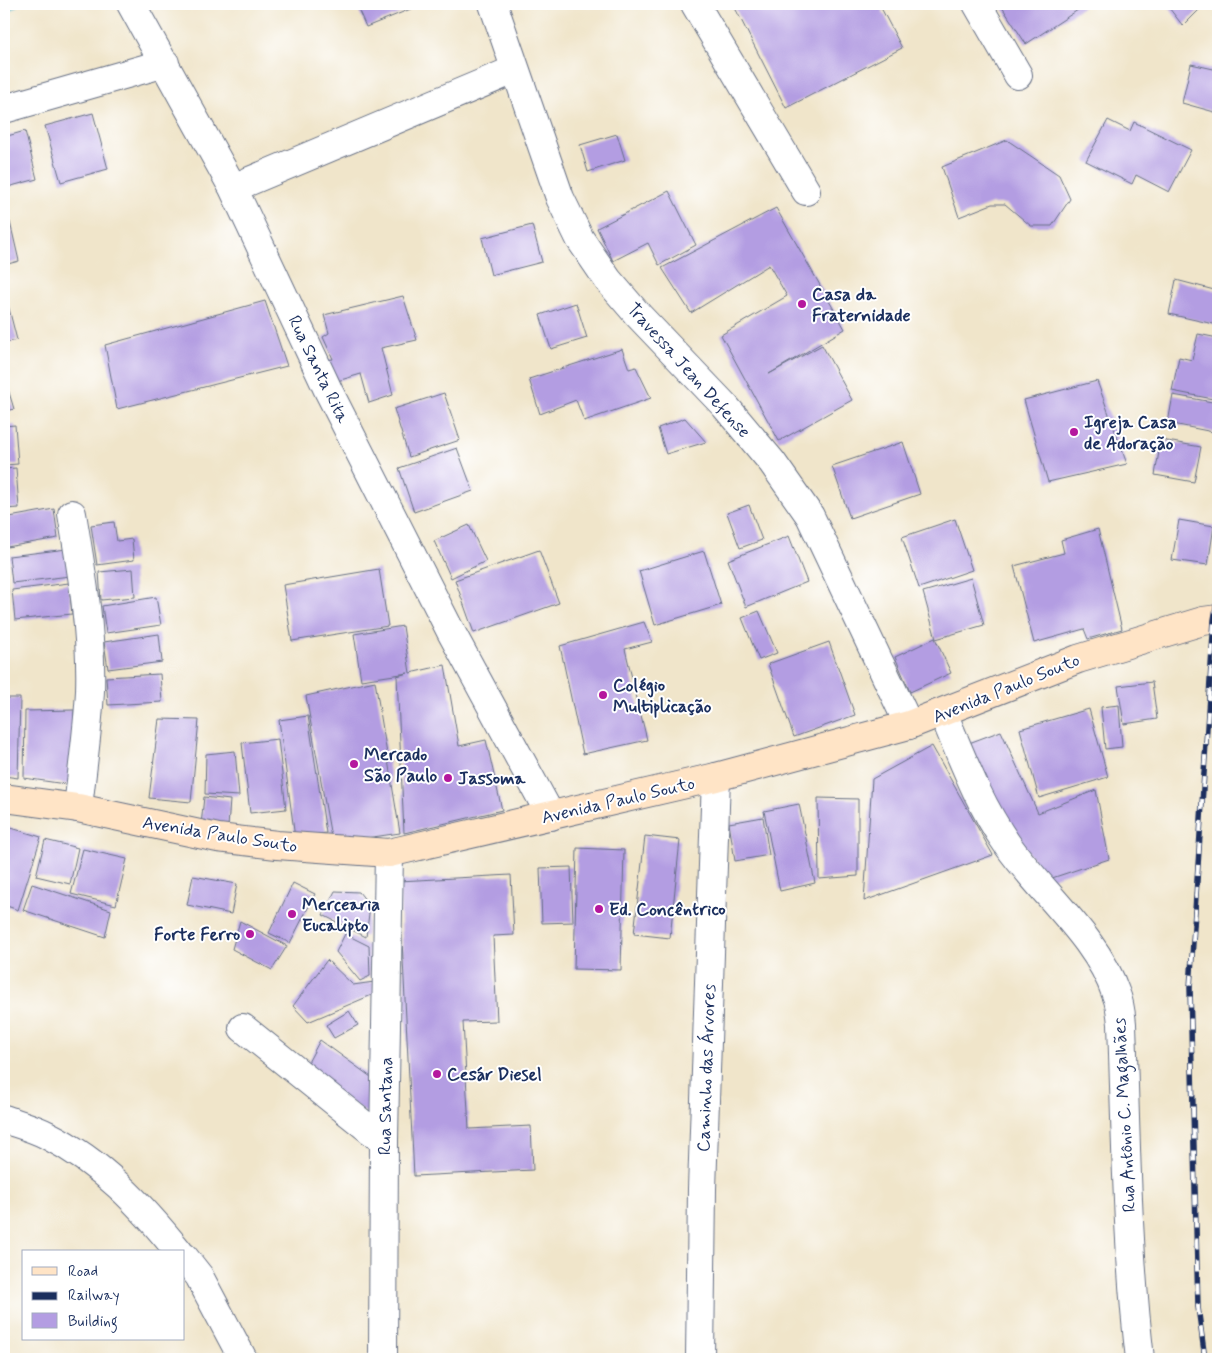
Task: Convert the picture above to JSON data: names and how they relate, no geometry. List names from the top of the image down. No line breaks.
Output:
{"streets":{"main road":["Avenida Paulo Souto"],"street":["Rua Santa Rita","Travessa Jean Defense","Caminho das Árvores","Rua Santana","Rua Antônio C. Magalhães"]},"crossings":[["Rua Santa Rita","Avenida Paulo Souto"],["Travessa Jean Defense","Avenida Paulo Souto"],["Avenida Paulo Souto","Caminho das Árvores"],["Avenida Paulo Souto","Rua Santana"],["Avenida Paulo Souto","Rua Antônio C. Magalhães"]],"places":["Casa da Fraternidade","Igreja Casa de Adoração","Colégio Multiplicação","Mercado São Paulo","Jassoma","Ed. Concêntrico","Mercearia Eucalipto","Forte Ferro","Cesár Diesel"],"legend":["Road","Railway","Building"]}
